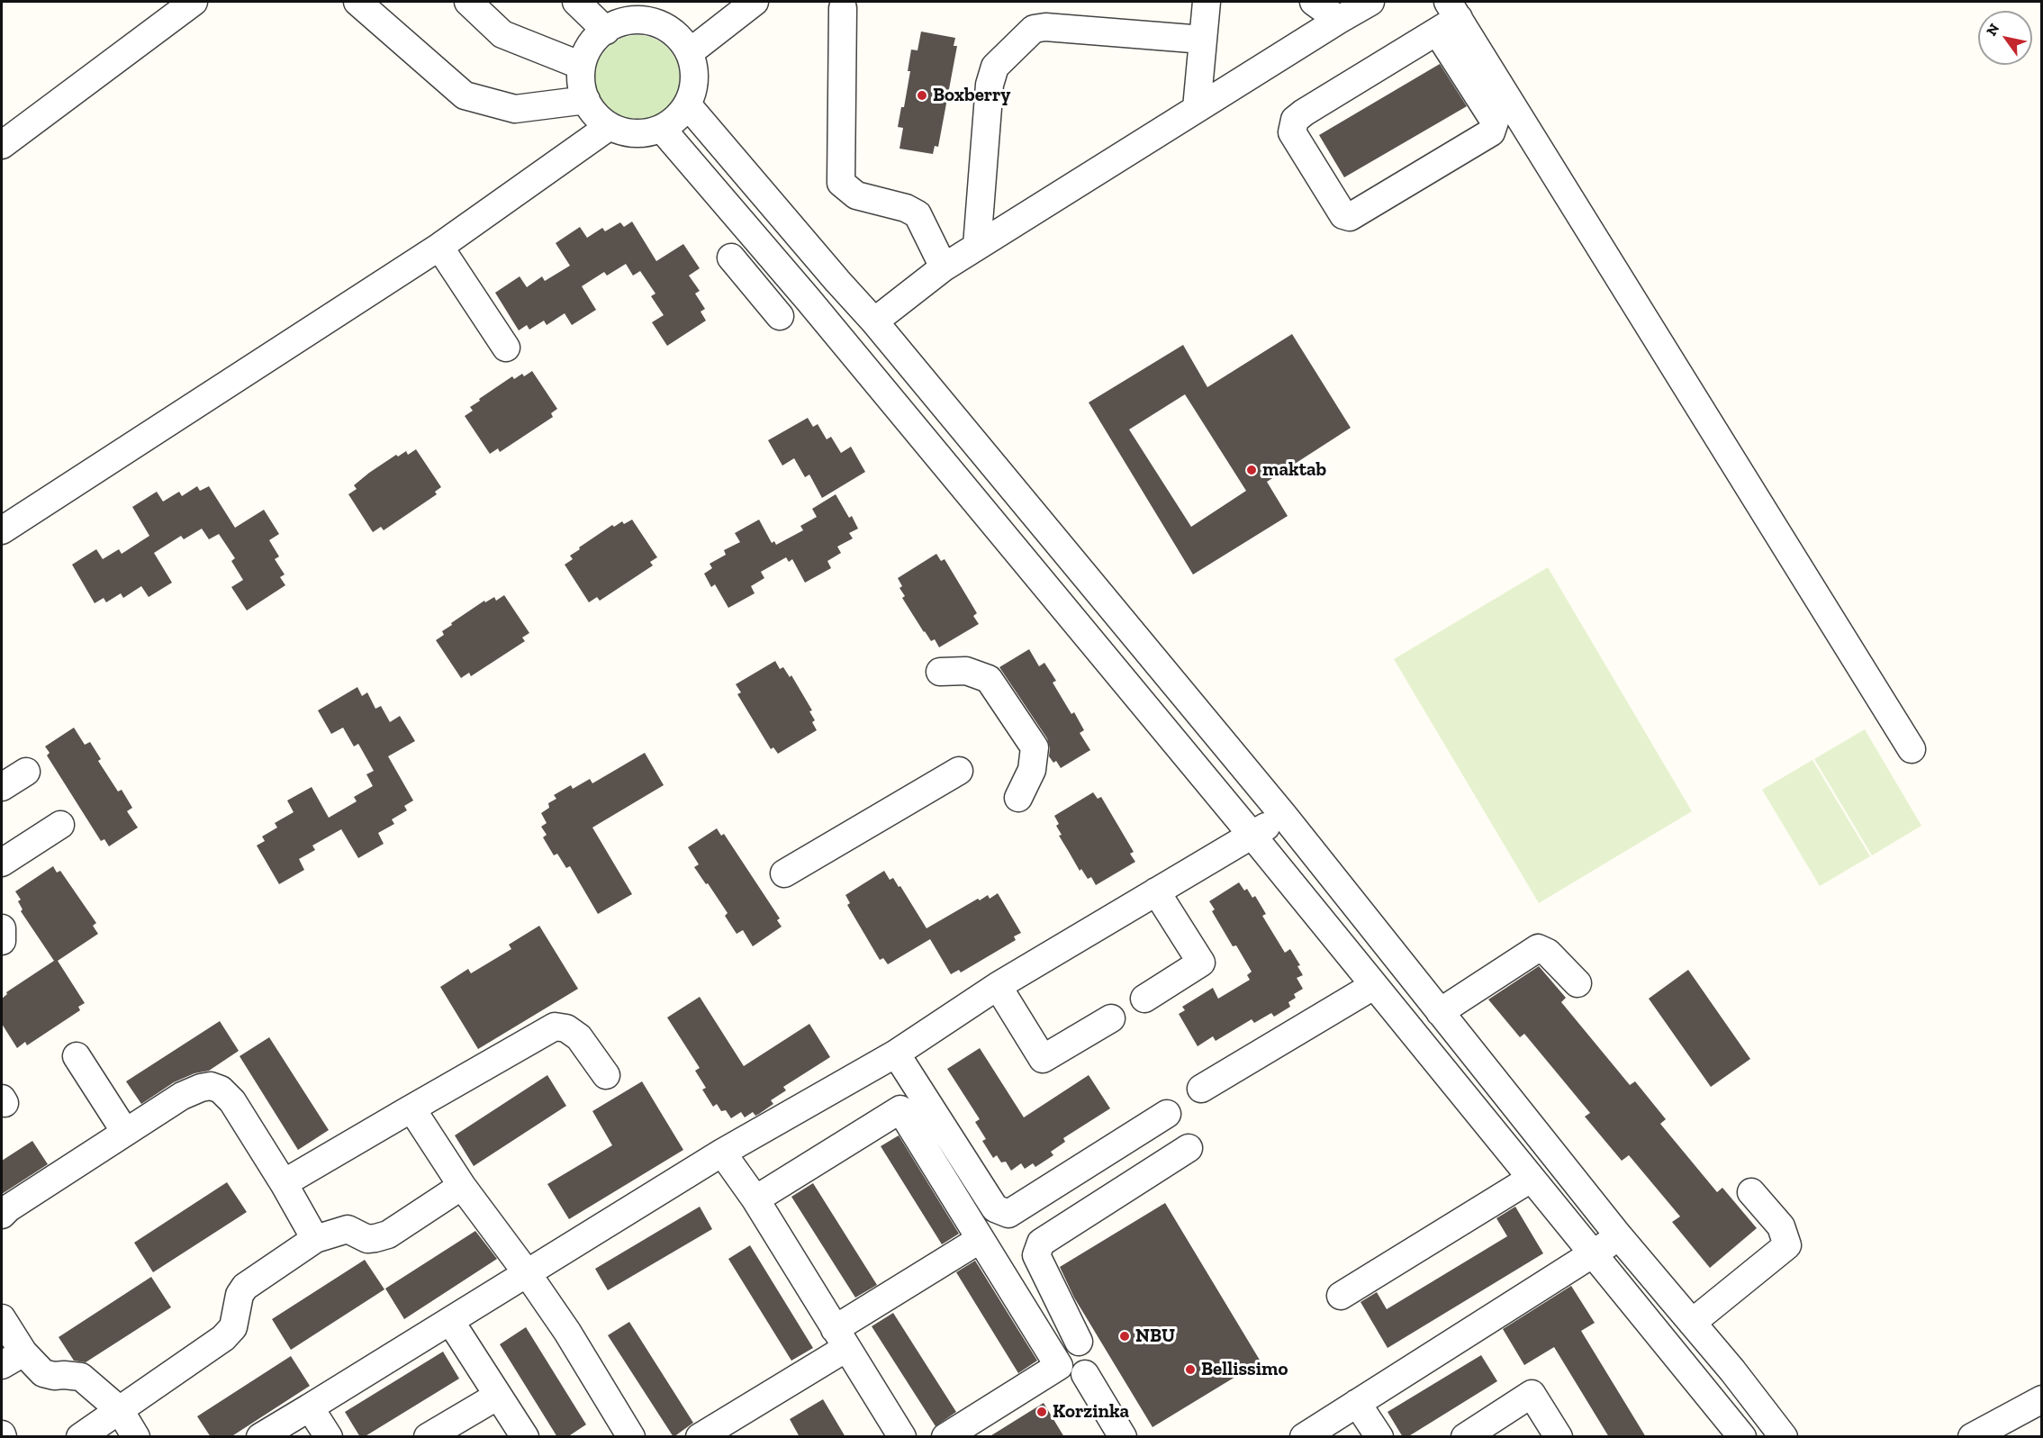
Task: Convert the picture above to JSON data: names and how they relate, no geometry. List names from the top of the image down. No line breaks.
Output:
{"places":["Boxberry","maktab","NBU","Bellissimo","Korzinka"],"north":"top left"}
